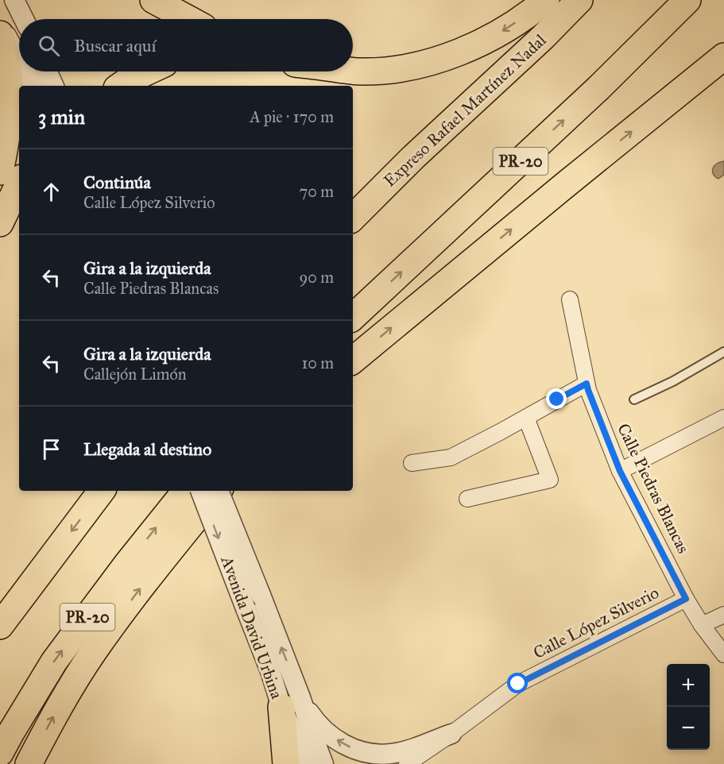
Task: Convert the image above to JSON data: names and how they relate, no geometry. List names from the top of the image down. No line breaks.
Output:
{"streets":{"highway":["Expreso Rafael Martínez Nadal","PR-20"],"street":["Calle Piedras Blancas","Calle López Silverio","Avenida David Urbina"]},"crossings":[["Calle Piedras Blancas","Calle López Silverio"]],"page":{"search":"Buscar aquí","heading":["3 min","A pie · 170 m"],"list":[["Continúa","Calle López Silverio","70 m"],["Gira a la izquierda","Calle Piedras Blancas","90 m"],["Gira a la izquierda","Callejón Limón","10 m"],"Llegada al destino"],"map_buttons":["+","−"]}}
